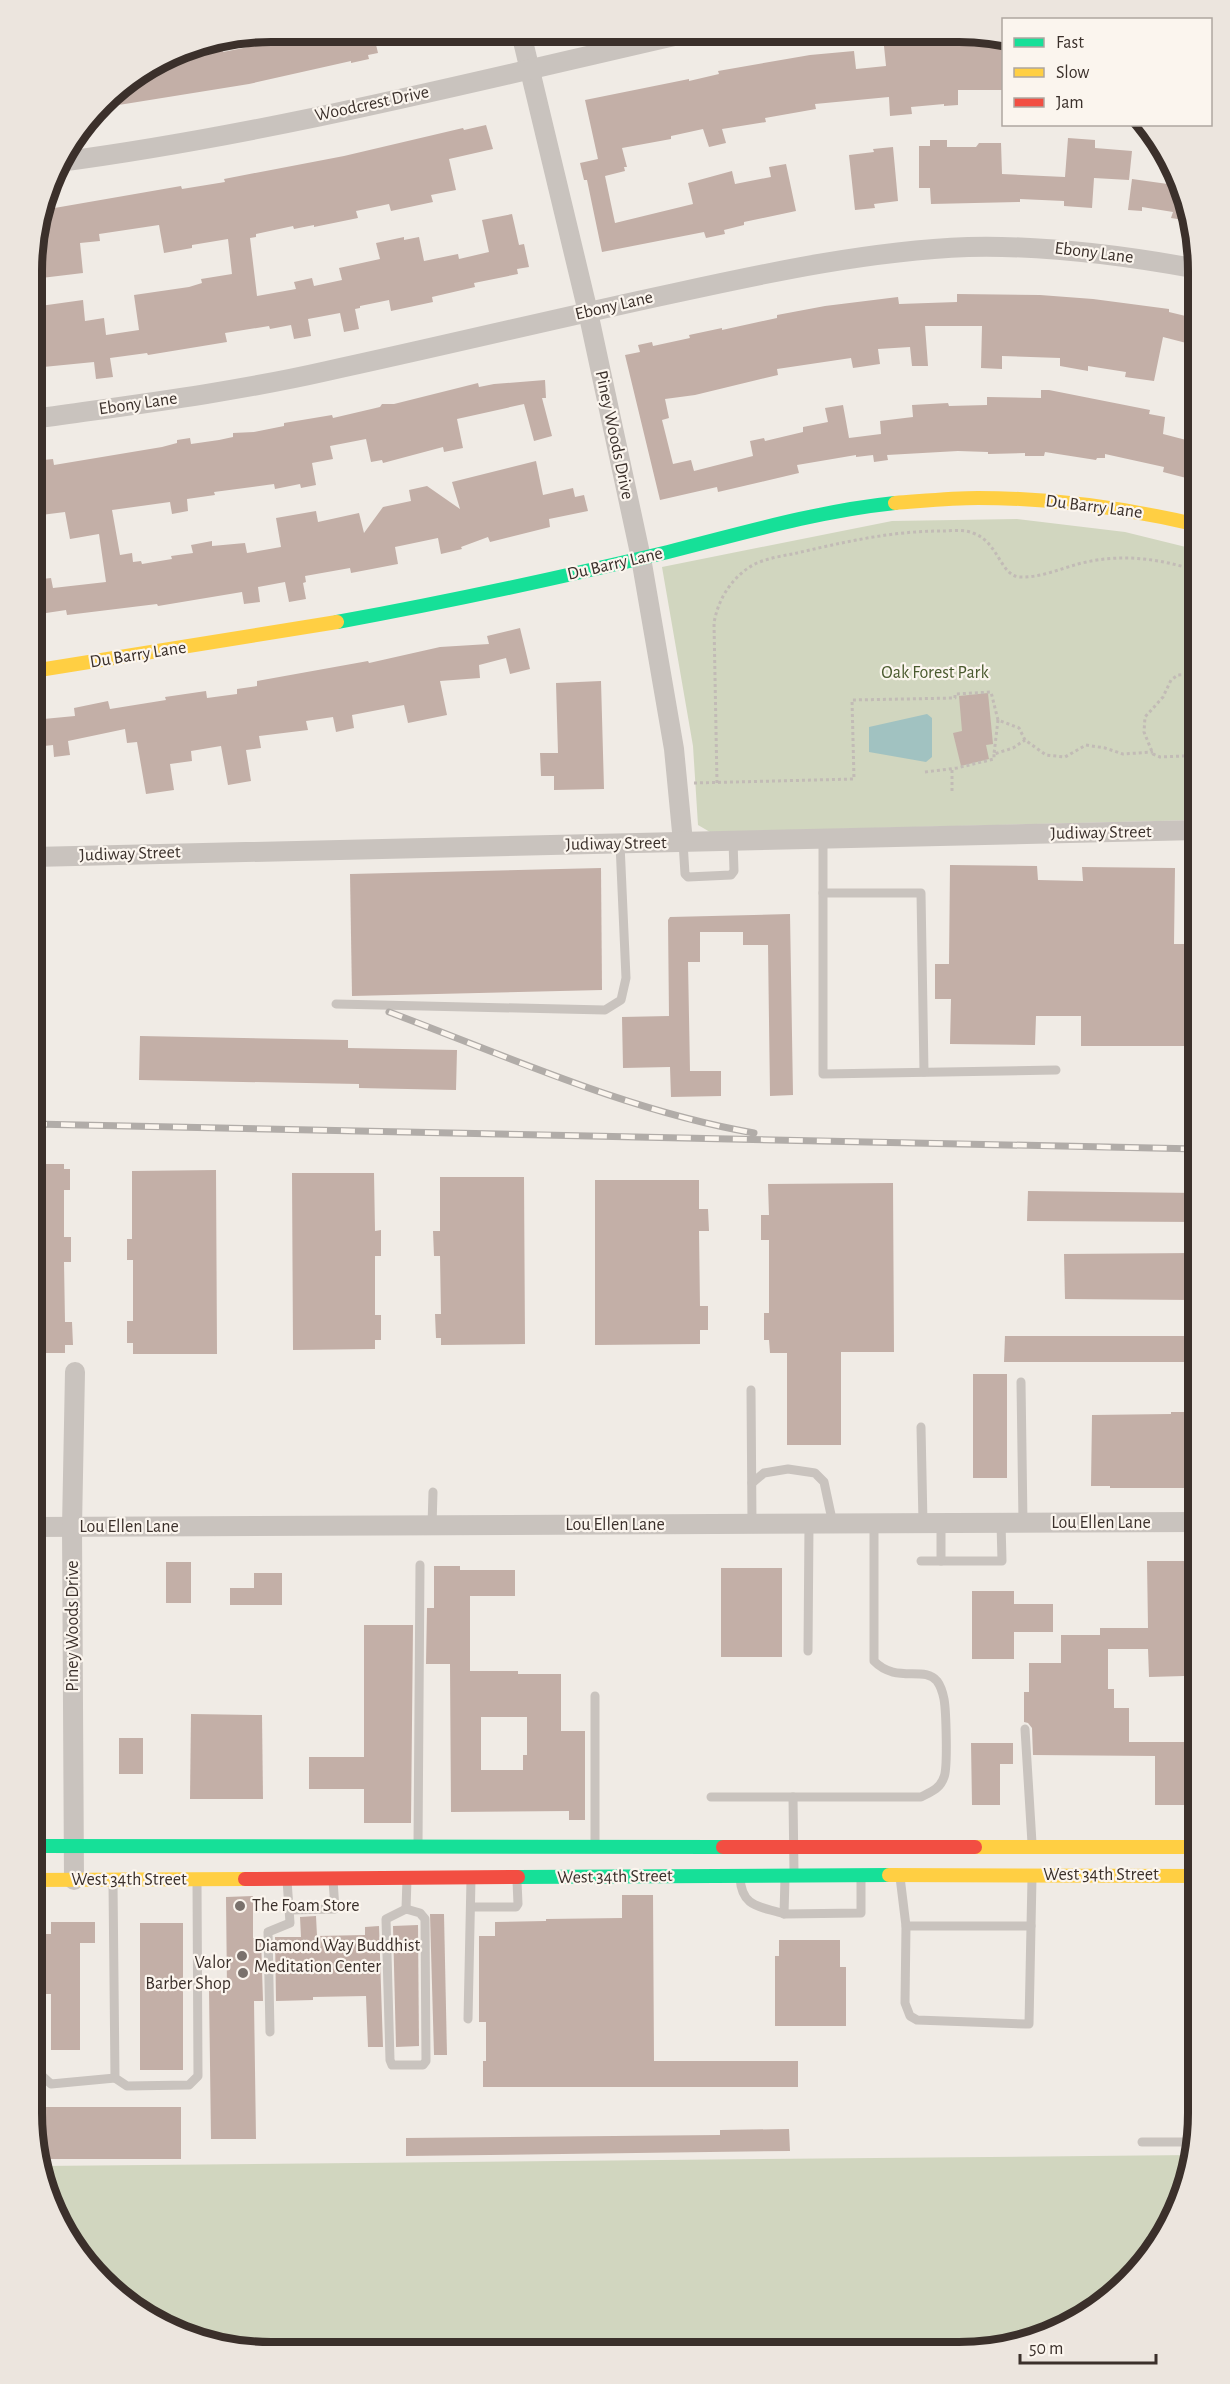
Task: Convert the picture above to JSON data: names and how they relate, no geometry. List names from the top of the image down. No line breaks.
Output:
{"streets":{"main road":["Du Barry Lane","West 34th Street"],"street":["Woodcrest Drive","Ebony Lane","Piney Woods Drive","Judiway Street","Lou Ellen Lane"]},"crossings":[["Woodcrest Drive","Piney Woods Drive"],["Ebony Lane","Piney Woods Drive"],["Piney Woods Drive","Du Barry Lane"],["Piney Woods Drive","Judiway Street"],["Piney Woods Drive","Lou Ellen Lane"],["Piney Woods Drive","West 34th Street"]],"parks":["Oak Forest Park"],"places":["The Foam Store","Diamond Way Buddhist Meditation Center","Valor Barber Shop"],"legend":["Fast","Slow","Jam"],"scale_bar":"50 m"}
